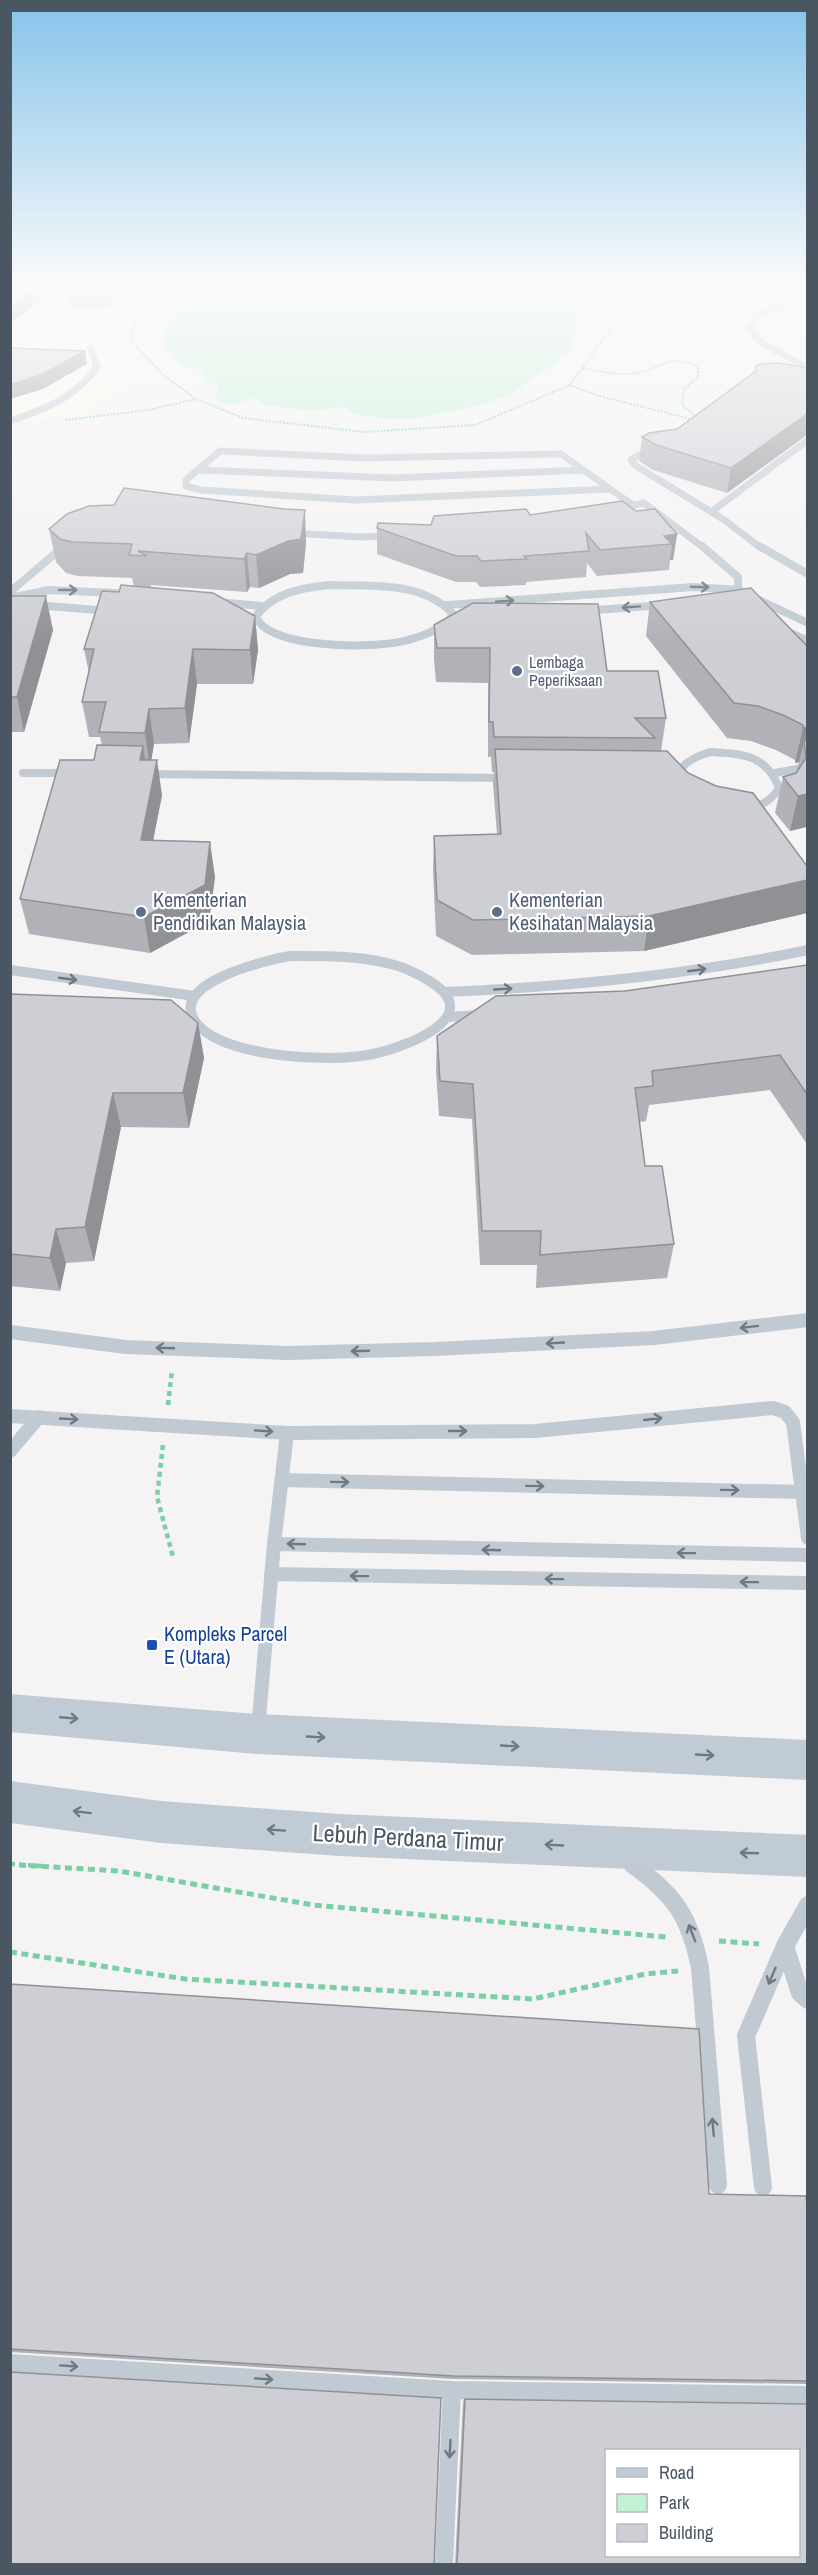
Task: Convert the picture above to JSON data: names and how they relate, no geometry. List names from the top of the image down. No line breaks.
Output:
{"streets":{"main road":["Lebuh Perdana Timur"]},"places":{"other":["Lembaga Peperiksaan","Kementerian Pendidikan Malaysia","Kementerian Kesihatan Malaysia"],"transit":["Kompleks Parcel E (Utara)"]},"legend":["Road","Park","Building"]}
